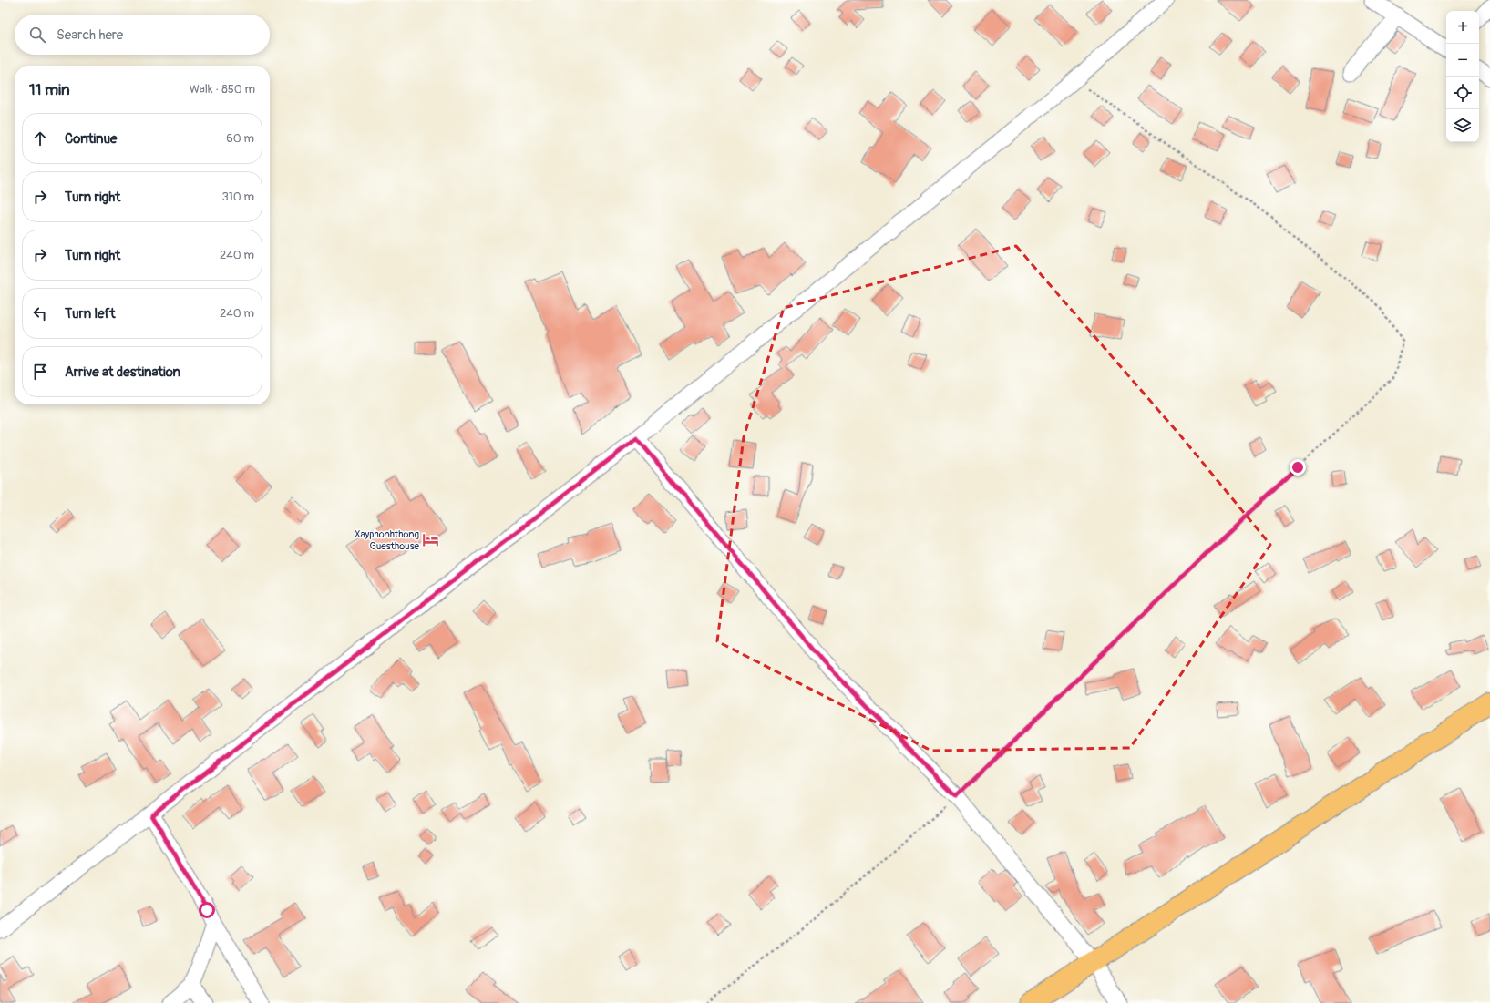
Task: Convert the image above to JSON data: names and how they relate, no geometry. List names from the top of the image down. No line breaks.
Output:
{"places":{"hotel":["Xayphonhthong Guesthouse"]},"page":{"map_buttons":["+","−"],"search":"Search here","heading":["11 min","Walk · 850 m"],"list":[["Continue","60 m"],["Turn right","310 m"],["Turn right","240 m"],["Turn left","240 m"],"Arrive at destination"]}}
